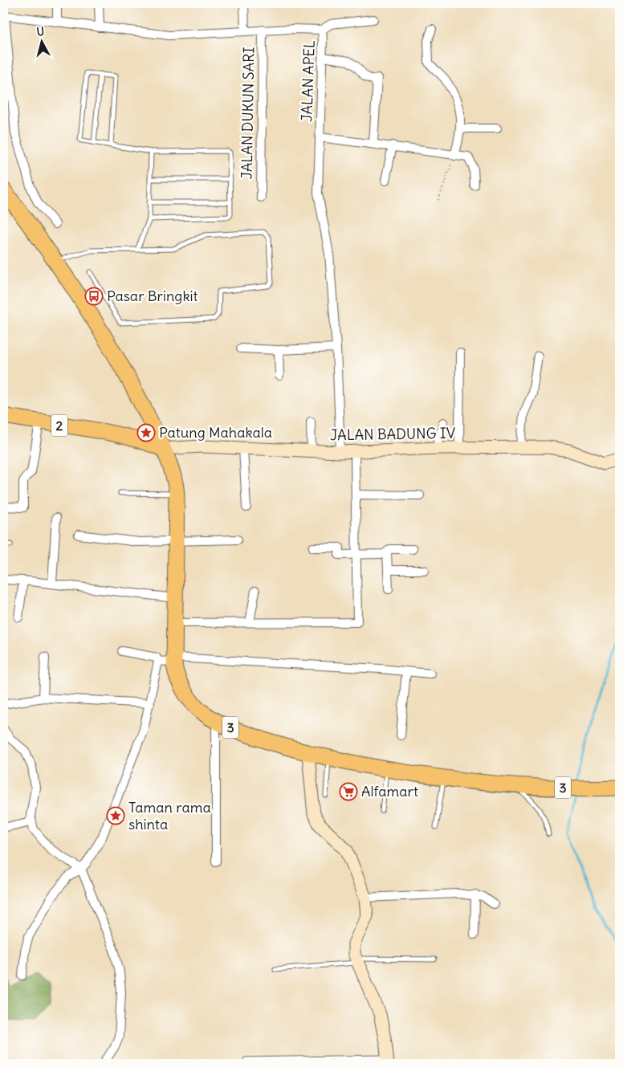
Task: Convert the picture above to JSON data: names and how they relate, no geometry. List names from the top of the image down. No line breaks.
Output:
{"streets":{"highway":["2","3"],"street":["JALAN APEL","JALAN DUKUN SARI","JALAN BADUNG IV"]},"crossings":[["JALAN APEL","JALAN DUKUN SARI"],["JALAN APEL","JALAN BADUNG IV"],["2","3"],["JALAN BADUNG IV","3"]],"places":{"bus stop":["Pasar Bringkit"],"place":["Patung Mahakala","Taman rama shinta"],"supermarket":["Alfamart"]},"north":"top"}
